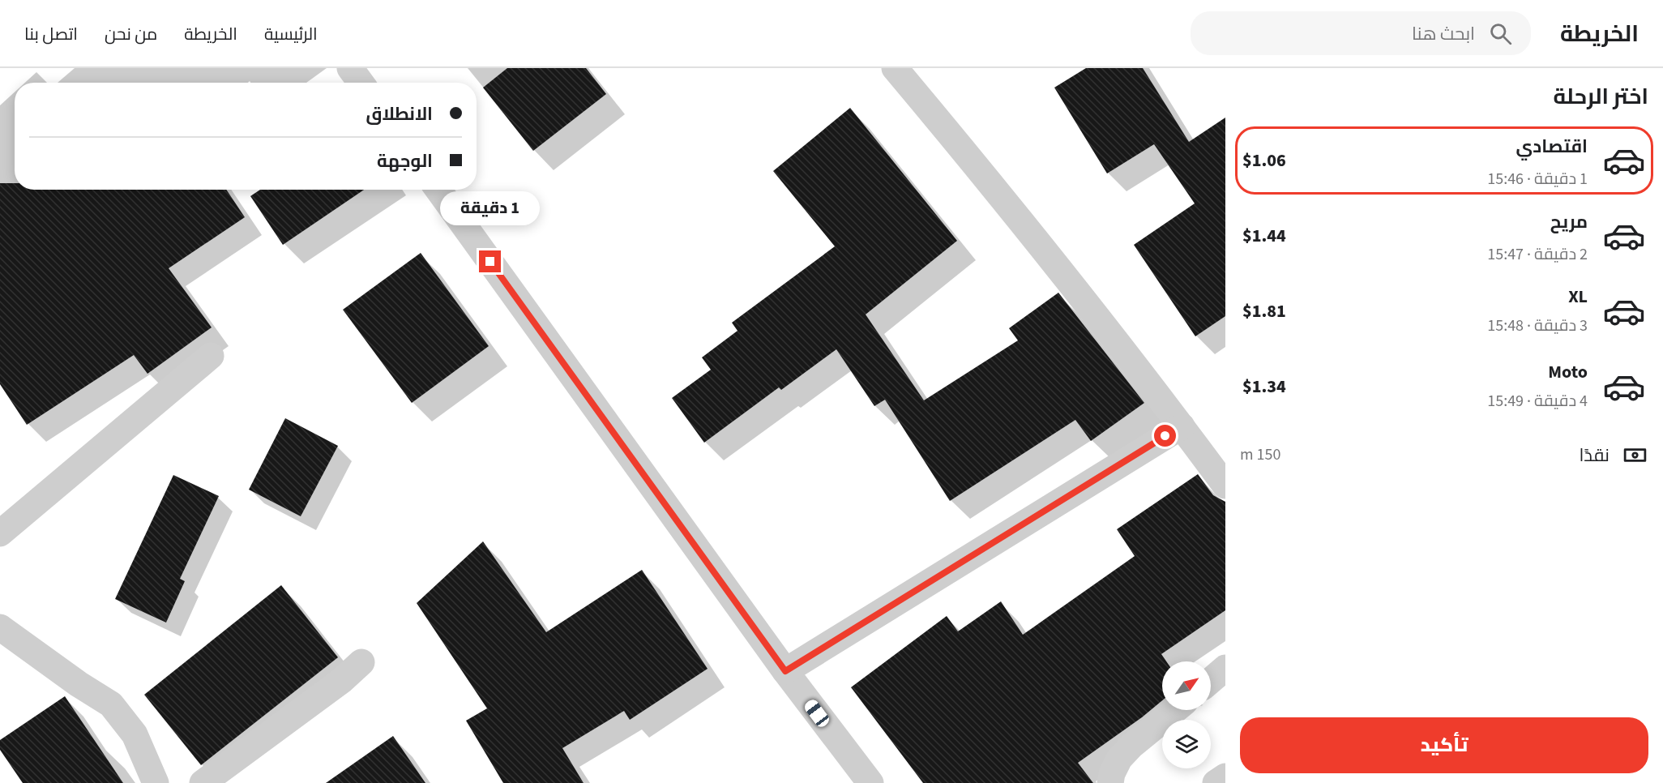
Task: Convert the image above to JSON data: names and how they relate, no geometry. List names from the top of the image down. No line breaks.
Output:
{"north":"top right","page":{"header":"الخريطة","search":"ابحث هنا","nav":["الرئيسية","الخريطة","من نحن","اتصل بنا"],"heading":"اختر الرحلة","banner":["الانطلاق","الوجهة"],"list":[{"name":"اقتصادي","note":"1 دقيقة · 15:46","value":"$1.06"},{"name":"مريح","note":"2 دقيقة · 15:47","value":"$1.44"},{"name":"XL","note":"3 دقيقة · 15:48","value":"$1.81"},{"name":"Moto","note":"4 دقيقة · 15:49","value":"$1.34"}],"bubble":"1 دقيقة","pay":["نقدًا","150 m"],"buttons":"تأكيد"}}
